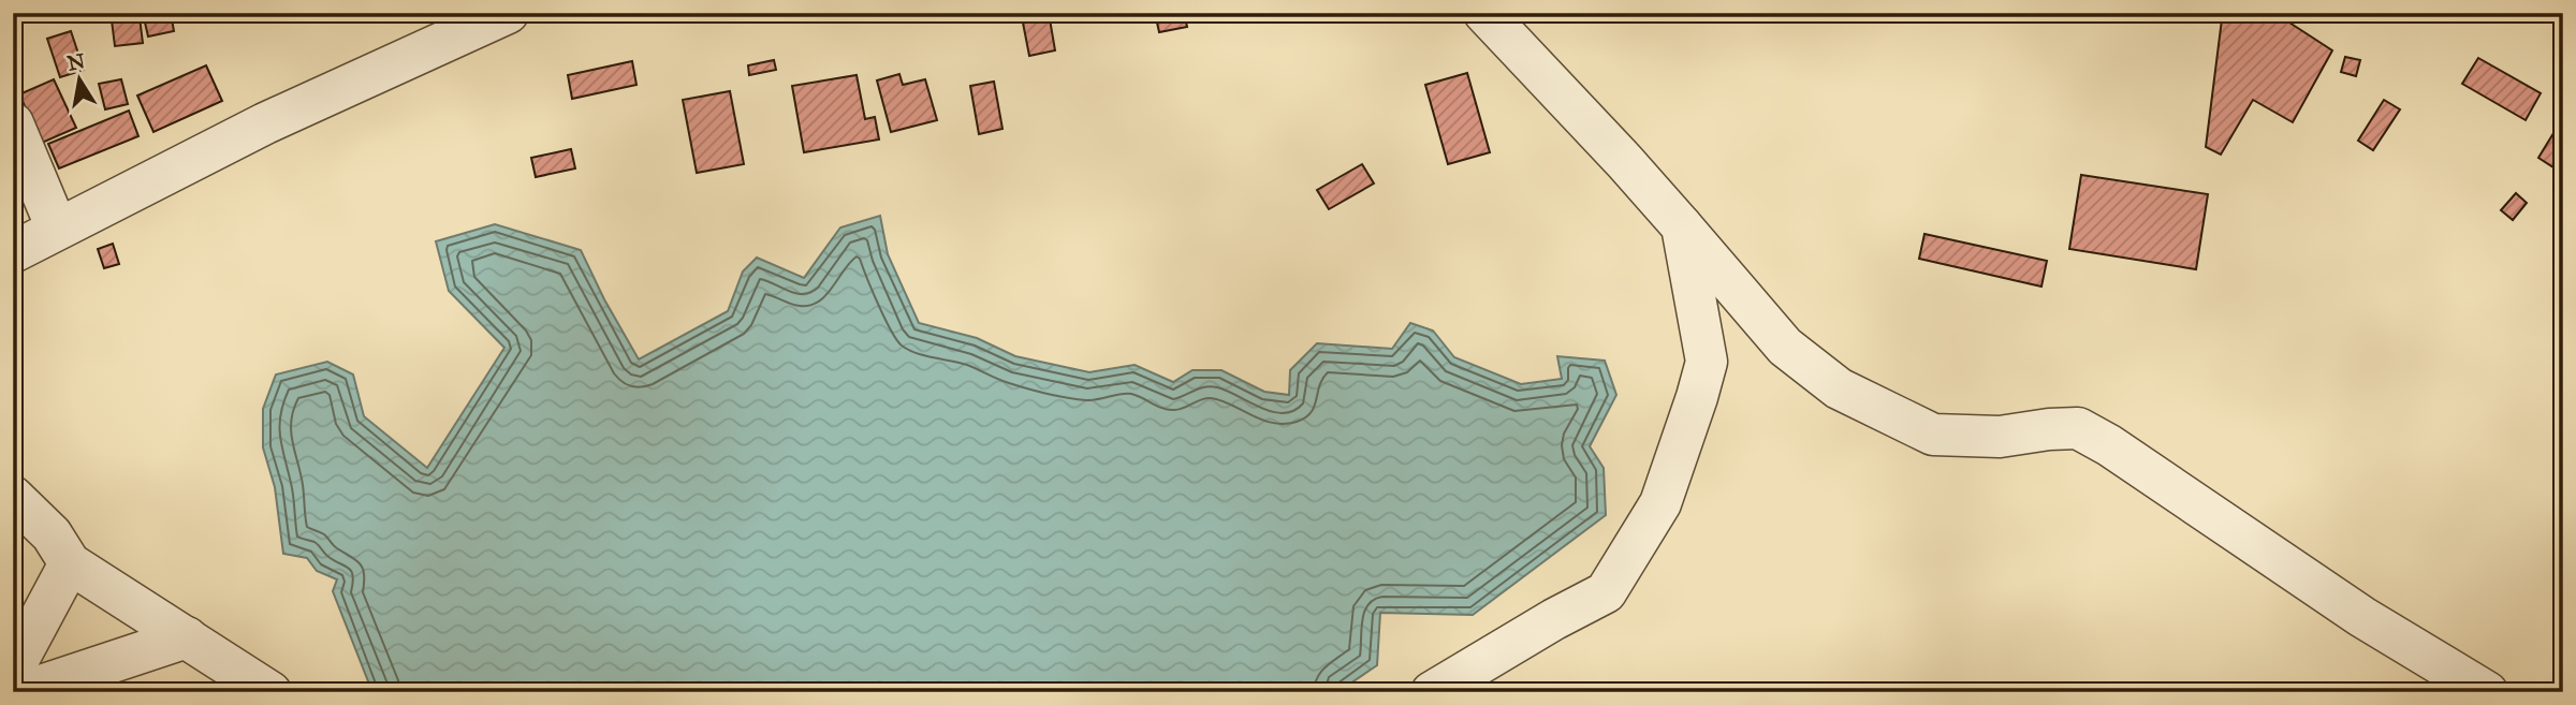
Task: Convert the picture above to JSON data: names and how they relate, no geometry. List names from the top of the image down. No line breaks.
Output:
{"north":"top"}
